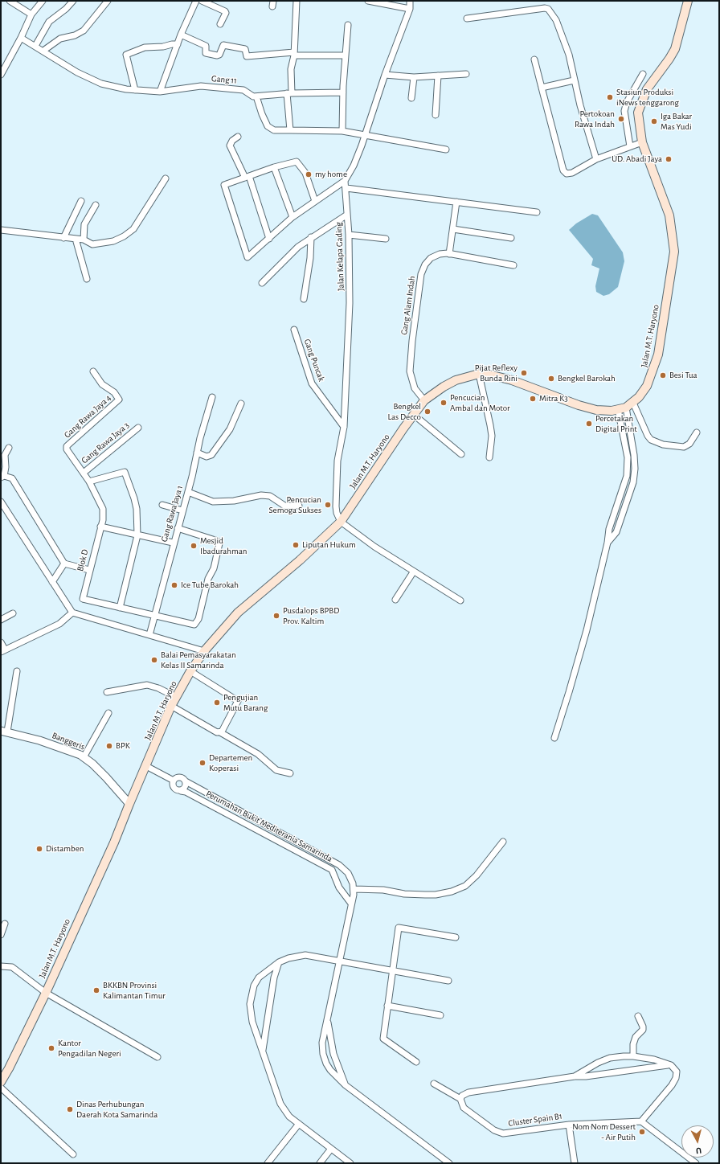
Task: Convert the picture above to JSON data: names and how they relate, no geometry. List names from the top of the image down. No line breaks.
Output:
{"streets":{"main road":["Jalan M.T. Haryono"],"street":["Gang 11","Jalan Kelapa Gading","Gang Alam Indah","Gang Puncak","Gang Rawa Jaya 4","Gang Rawa Jaya 3","Gang Rawa Jaya 1","Blok D","Banggeris","Perumahan Bukit Mediterania Samarinda","Cluster Spain B1"]},"crossings":[["Jalan Kelapa Gading","Jalan M.T. Haryono"],["Jalan Kelapa Gading","Gang Puncak"],["Gang Alam Indah","Jalan M.T. Haryono"],["Jalan M.T. Haryono","Banggeris"],["Jalan M.T. Haryono","Perumahan Bukit Mediterania Samarinda"],["Gang Rawa Jaya 4","Blok D"],["Gang Rawa Jaya 3","Blok D"]],"places":["Stasiun Produksi iNews tenggarong","Pertokoan Rawa Indah","Iga Bakar Mas Yudi","UD. Abadi Jaya","my home","Pijat Reflexy Bunda Rini","Besi Tua","Bengkel Barokah","Mitra K3","Pencucian Ambal dan Motor","Bengkel Las Decco","Percetakan Digital Print","Pencucian Semoga Sukses","Liputan Hukum","Mesjid Ibadurahman","Ice Tube Barokah","Pusdalops BPBD Prov. Kaltim","Balai Pemasyarakatan Kelas II Samarinda","Pengujian Mutu Barang","BPK","Departemen Koperasi","Distamben","BKKBN Provinsi Kalimantan Timur","Kantor Pengadilan Negeri","Dinas Perhubungan Daerah Kota Samarinda","Nom Nom Dessert - Air Putih"],"north":"bottom"}
